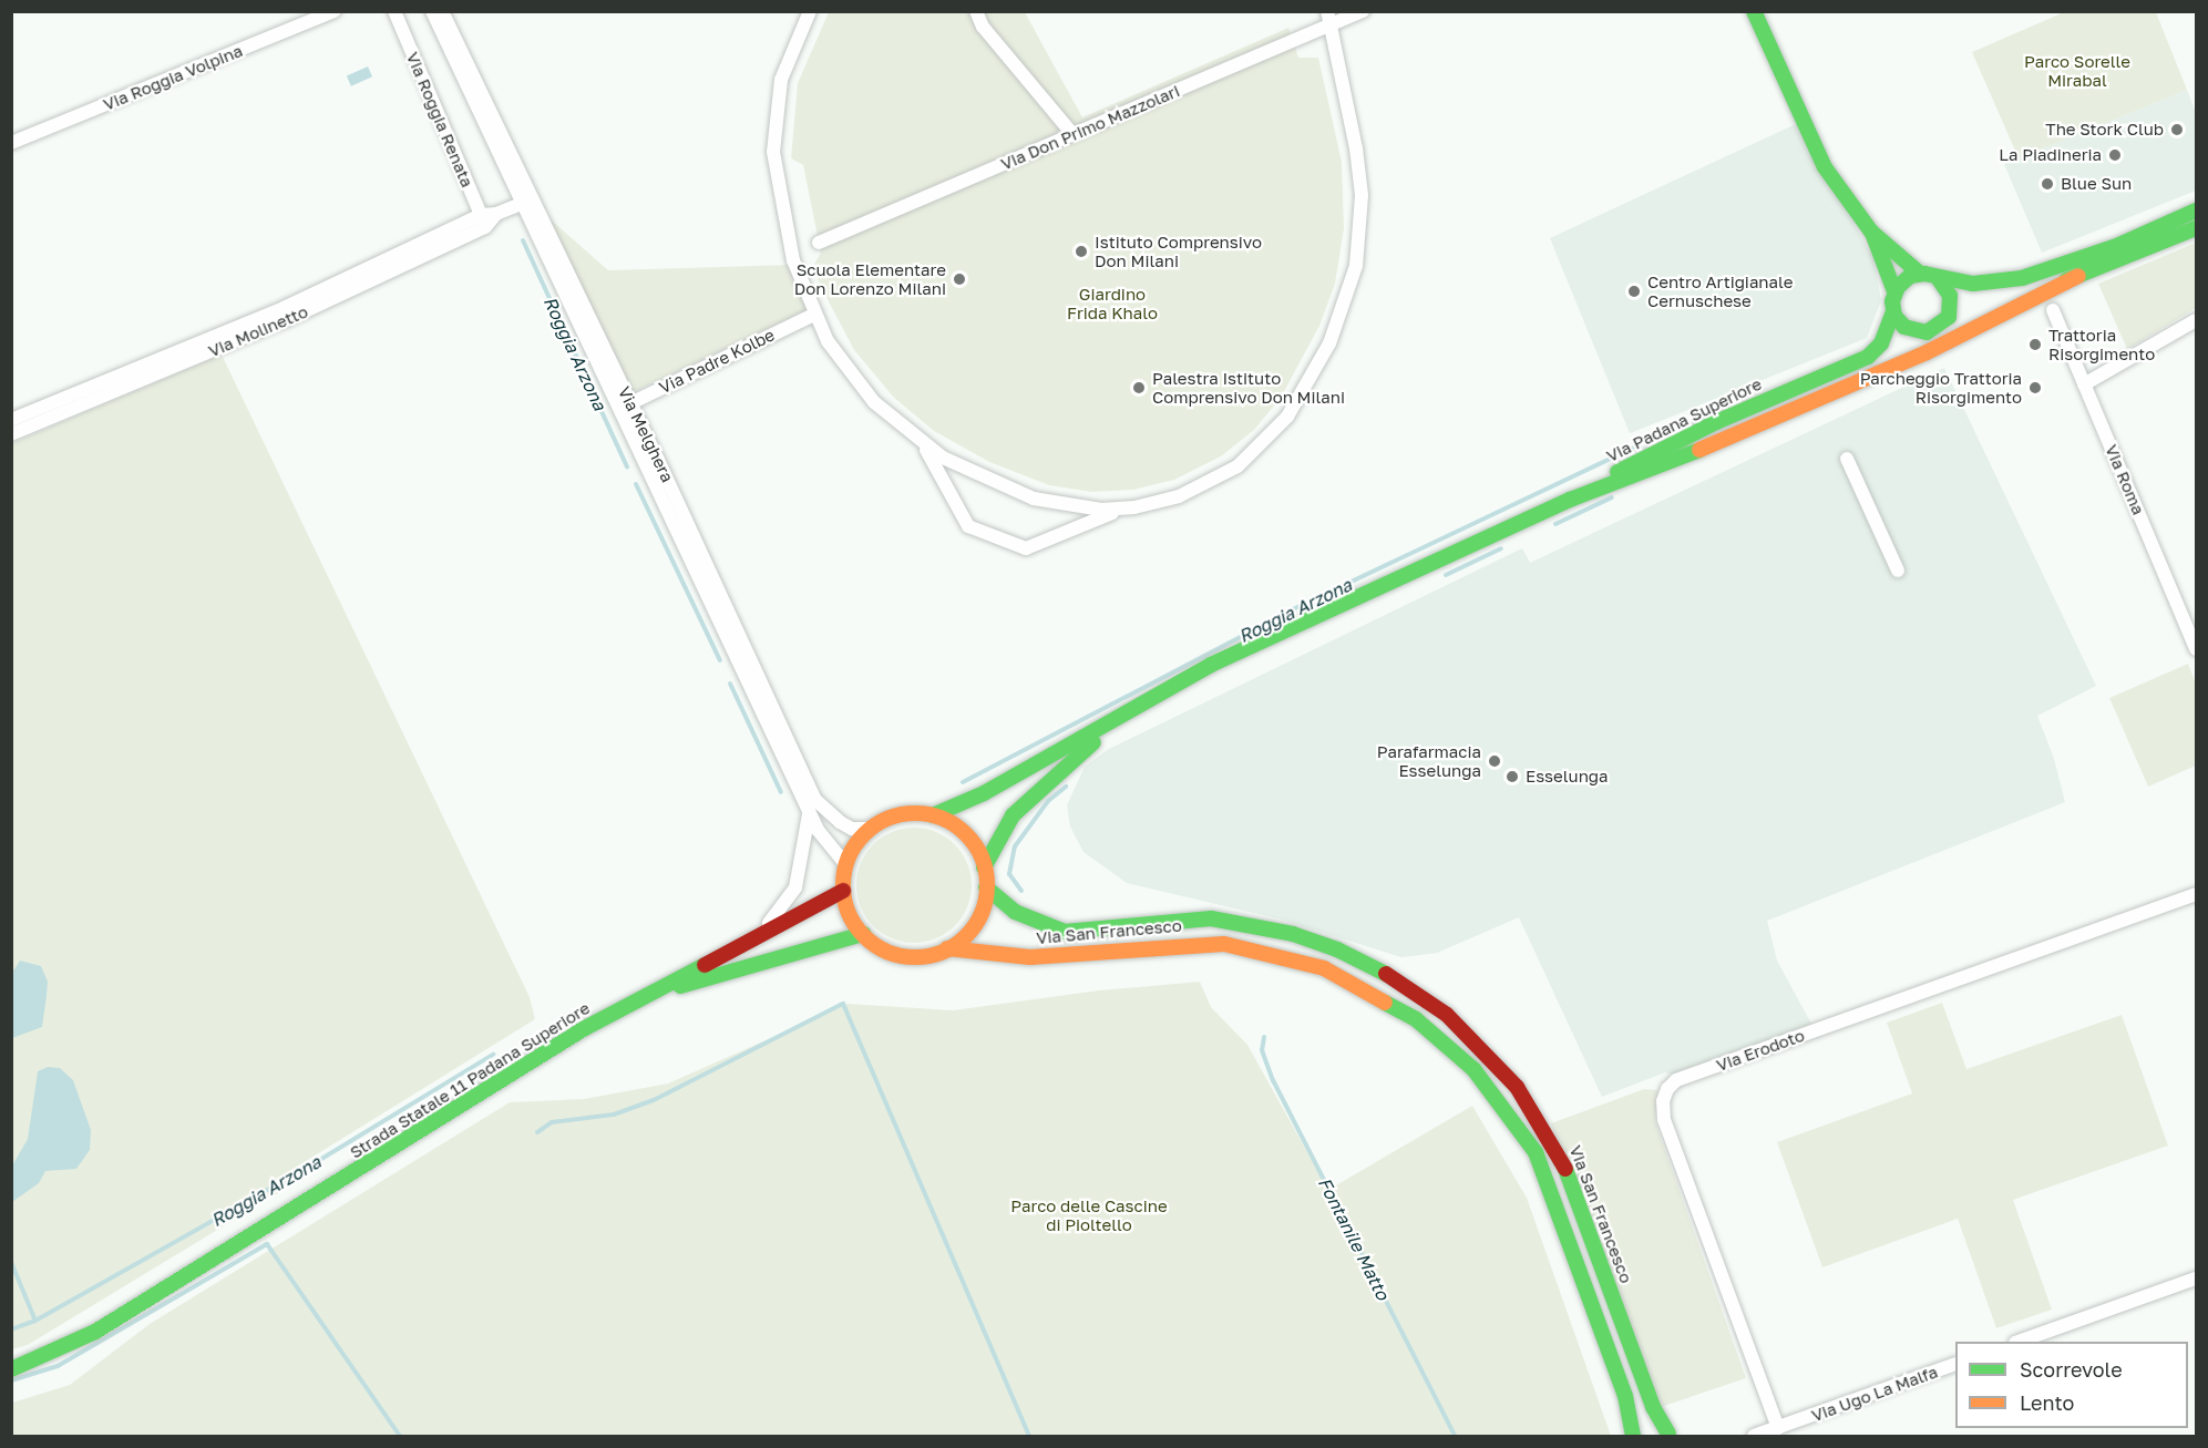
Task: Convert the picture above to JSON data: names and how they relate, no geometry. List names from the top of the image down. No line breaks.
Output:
{"streets":{"main road":["Via Padana Superiore","Via San Francesco","Strada Statale 11 Padana Superiore"],"street":["Via Roggia Volpina","Via Roggia Renata","Via Don Primo Mazzolari","Via Molinetto","Via Padre Kolbe","Via Melghera","Via Roma","Via Erodoto","Via Ugo La Malfa"]},"crossings":[["Via Roggia Renata","Via Molinetto"],["Via Molinetto","Via Melghera"],["Via Padre Kolbe","Via Melghera"],["Via Melghera","Via San Francesco"],["Via Melghera","Strada Statale 11 Padana Superiore"],["Via San Francesco","Strada Statale 11 Padana Superiore"],["Via Erodoto","Via Ugo La Malfa"]],"water":["Roggia Arzona","Fontanile Matto"],"parks":["Parco Sorelle Mirabal","Giardino Frida Khalo","Parco delle Cascine di Pioltello"],"places":["The Stork Club","La Piadineria","Blue Sun","Istituto Comprensivo Don Milani","Scuola Elementare Don Lorenzo Milani","Centro Artigianale Cernuschese","Trattoria Risorgimento","Palestra Istituto Comprensivo Don Milani","Parcheggio Trattoria Risorgimento","Parafarmacia Esselunga","Esselunga"],"legend":["Scorrevole","Lento"]}
